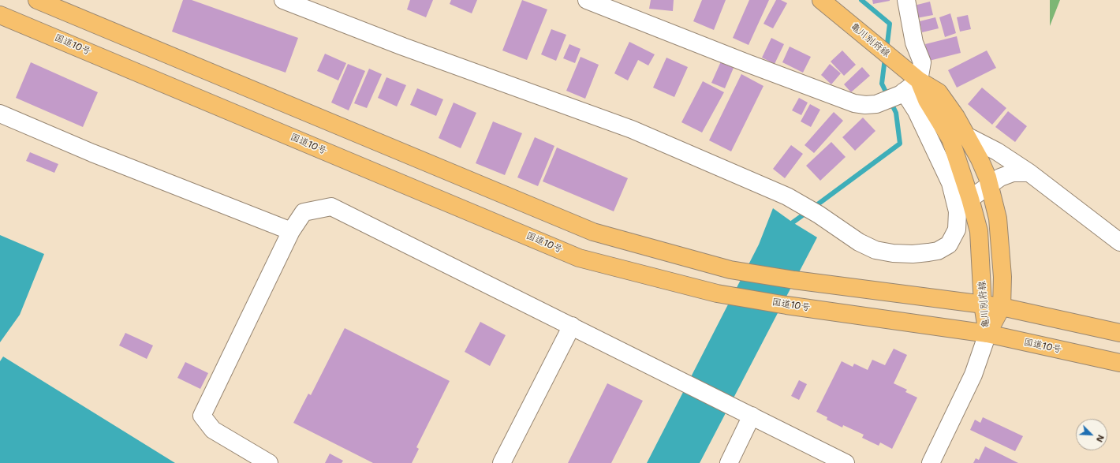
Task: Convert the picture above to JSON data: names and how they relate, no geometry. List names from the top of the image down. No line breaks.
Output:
{"streets":{"main road":["亀川別府線","国道10号"]},"crossings":[["亀川別府線","国道10号"]],"north":"bottom right"}
